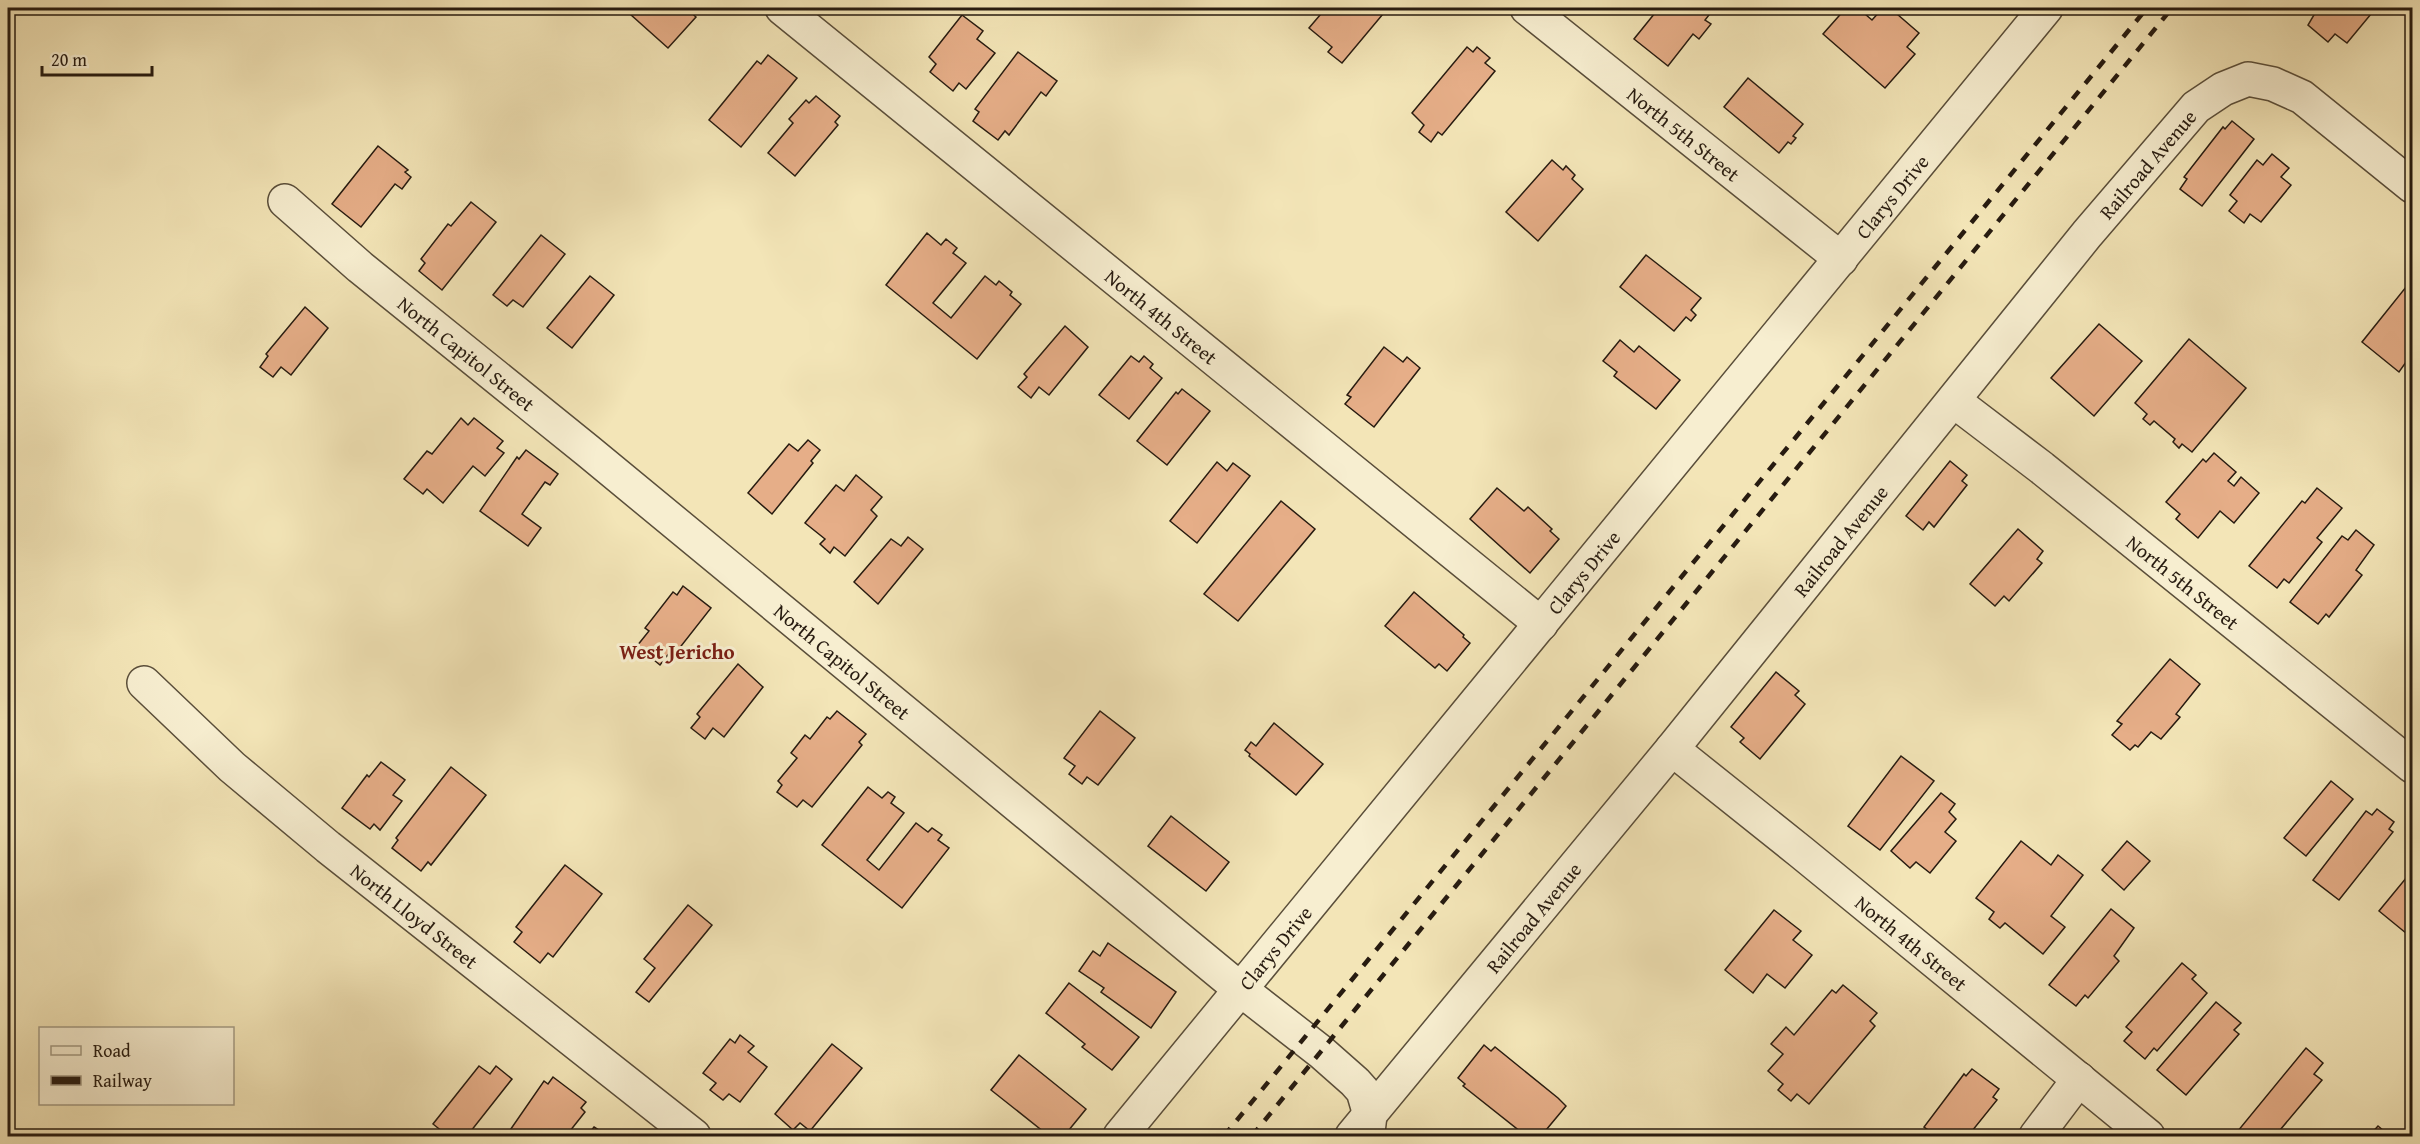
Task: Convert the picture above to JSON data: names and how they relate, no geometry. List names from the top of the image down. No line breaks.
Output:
{"streets":{"street":["North 5th Street","Railroad Avenue","Clarys Drive","North 4th Street","North Capitol Street","North Lloyd Street"]},"crossings":[["North 5th Street","Railroad Avenue"],["North 5th Street","Clarys Drive"],["Railroad Avenue","North 4th Street"],["Railroad Avenue","North Capitol Street"],["Clarys Drive","North 4th Street"],["Clarys Drive","North Capitol Street"]],"districts":["West Jericho"],"legend":["Road","Railway"],"scale_bar":"20 m"}
